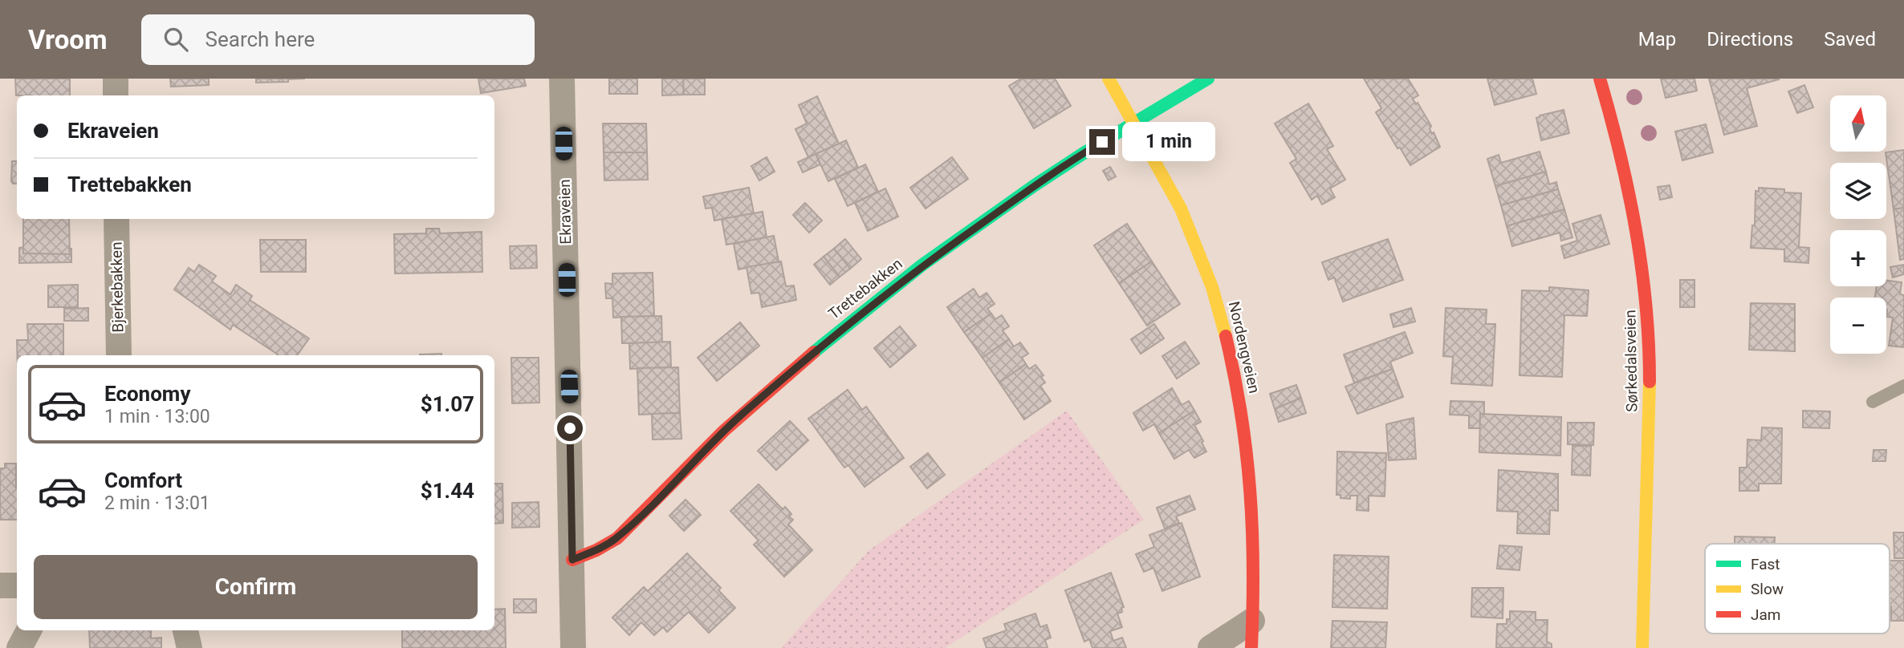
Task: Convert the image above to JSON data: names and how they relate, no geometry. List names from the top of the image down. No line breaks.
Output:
{"streets":{"street":["Ekraveien","Bjerkebakken","Trettebakken","Nordengveien","Sørkedalsveien"]},"crossings":[["Ekraveien","Trettebakken"],["Trettebakken","Nordengveien"]],"legend":["Fast","Slow","Jam"],"north":"top","page":{"header":"Vroom","search":"Search here","nav":["Map","Directions","Saved"],"map_buttons":["+","−"],"banner":["Ekraveien","Trettebakken"],"bubble":"1 min","list":[{"name":"Economy","note":"1 min · 13:00","value":"$1.07"},{"name":"Comfort","note":"2 min · 13:01","value":"$1.44"}],"buttons":"Confirm"}}
